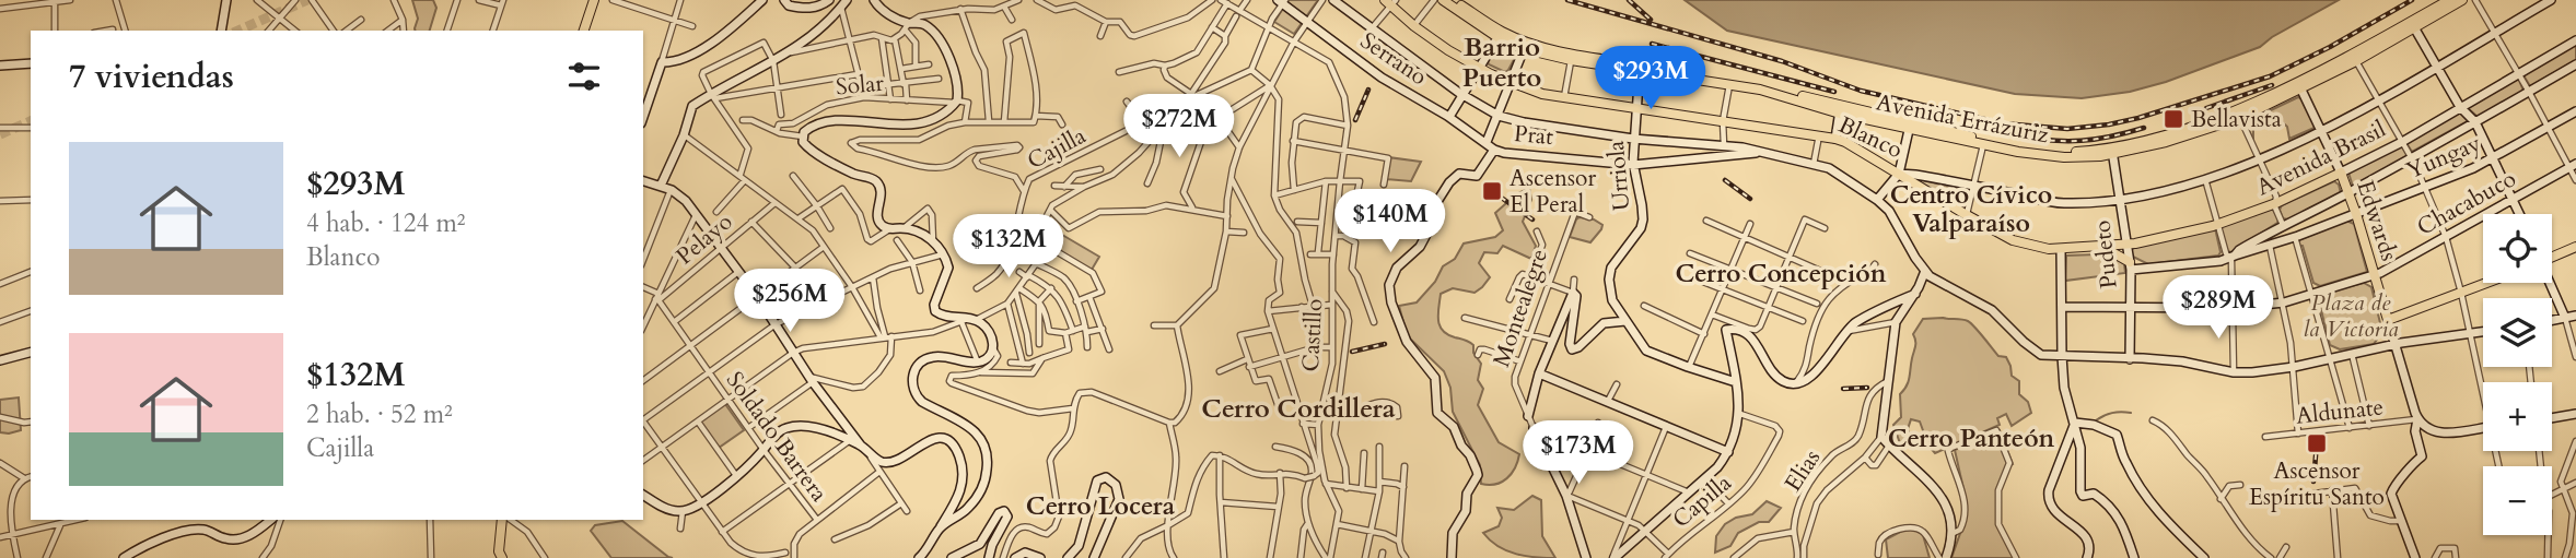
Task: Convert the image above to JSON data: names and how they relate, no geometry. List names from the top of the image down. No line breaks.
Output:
{"streets":{"main road":["Avenida Errázuriz","Blanco","Avenida Brasil","Edwards"],"street":["Serrano","Solar","Prat","Cajilla","Yungay","Urriola","Chacabuco","Pelayo","Pudeto","Montealegre","Castillo","Aldunate","Soldado Barrera","Elias","Capilla"]},"crossings":[["Serrano","Prat"],["Avenida Errázuriz","Urriola"],["Avenida Errázuriz","Edwards"],["Avenida Errázuriz","Pudeto"],["Prat","Urriola"],["Blanco","Avenida Brasil"],["Blanco","Urriola"],["Blanco","Edwards"],["Blanco","Pudeto"],["Yungay","Avenida Brasil"],["Yungay","Edwards"],["Avenida Brasil","Edwards"],["Avenida Brasil","Pudeto"],["Chacabuco","Edwards"],["Chacabuco","Pudeto"],["Edwards","Aldunate"],["Pelayo","Soldado Barrera"]],"districts":["Barrio Puerto","Centro Cívico Valparaíso","Cerro Concepción","Cerro Cordillera","Cerro Panteón","Cerro Locera"],"parks":["Plaza de la Victoria"],"places":{"transit":["Bellavista","Ascensor El Peral","Ascensor Espíritu Santo"]},"page":{"heading":"7 viviendas","price":["$293M","$272M","$140M","$132M","$256M","$289M","$173M"],"list":[{"name":"$293M","note":"4 hab. · 124 m² · Blanco"},{"name":"$132M","note":"2 hab. · 52 m² · Cajilla"}],"map_buttons":["+","−"]}}
